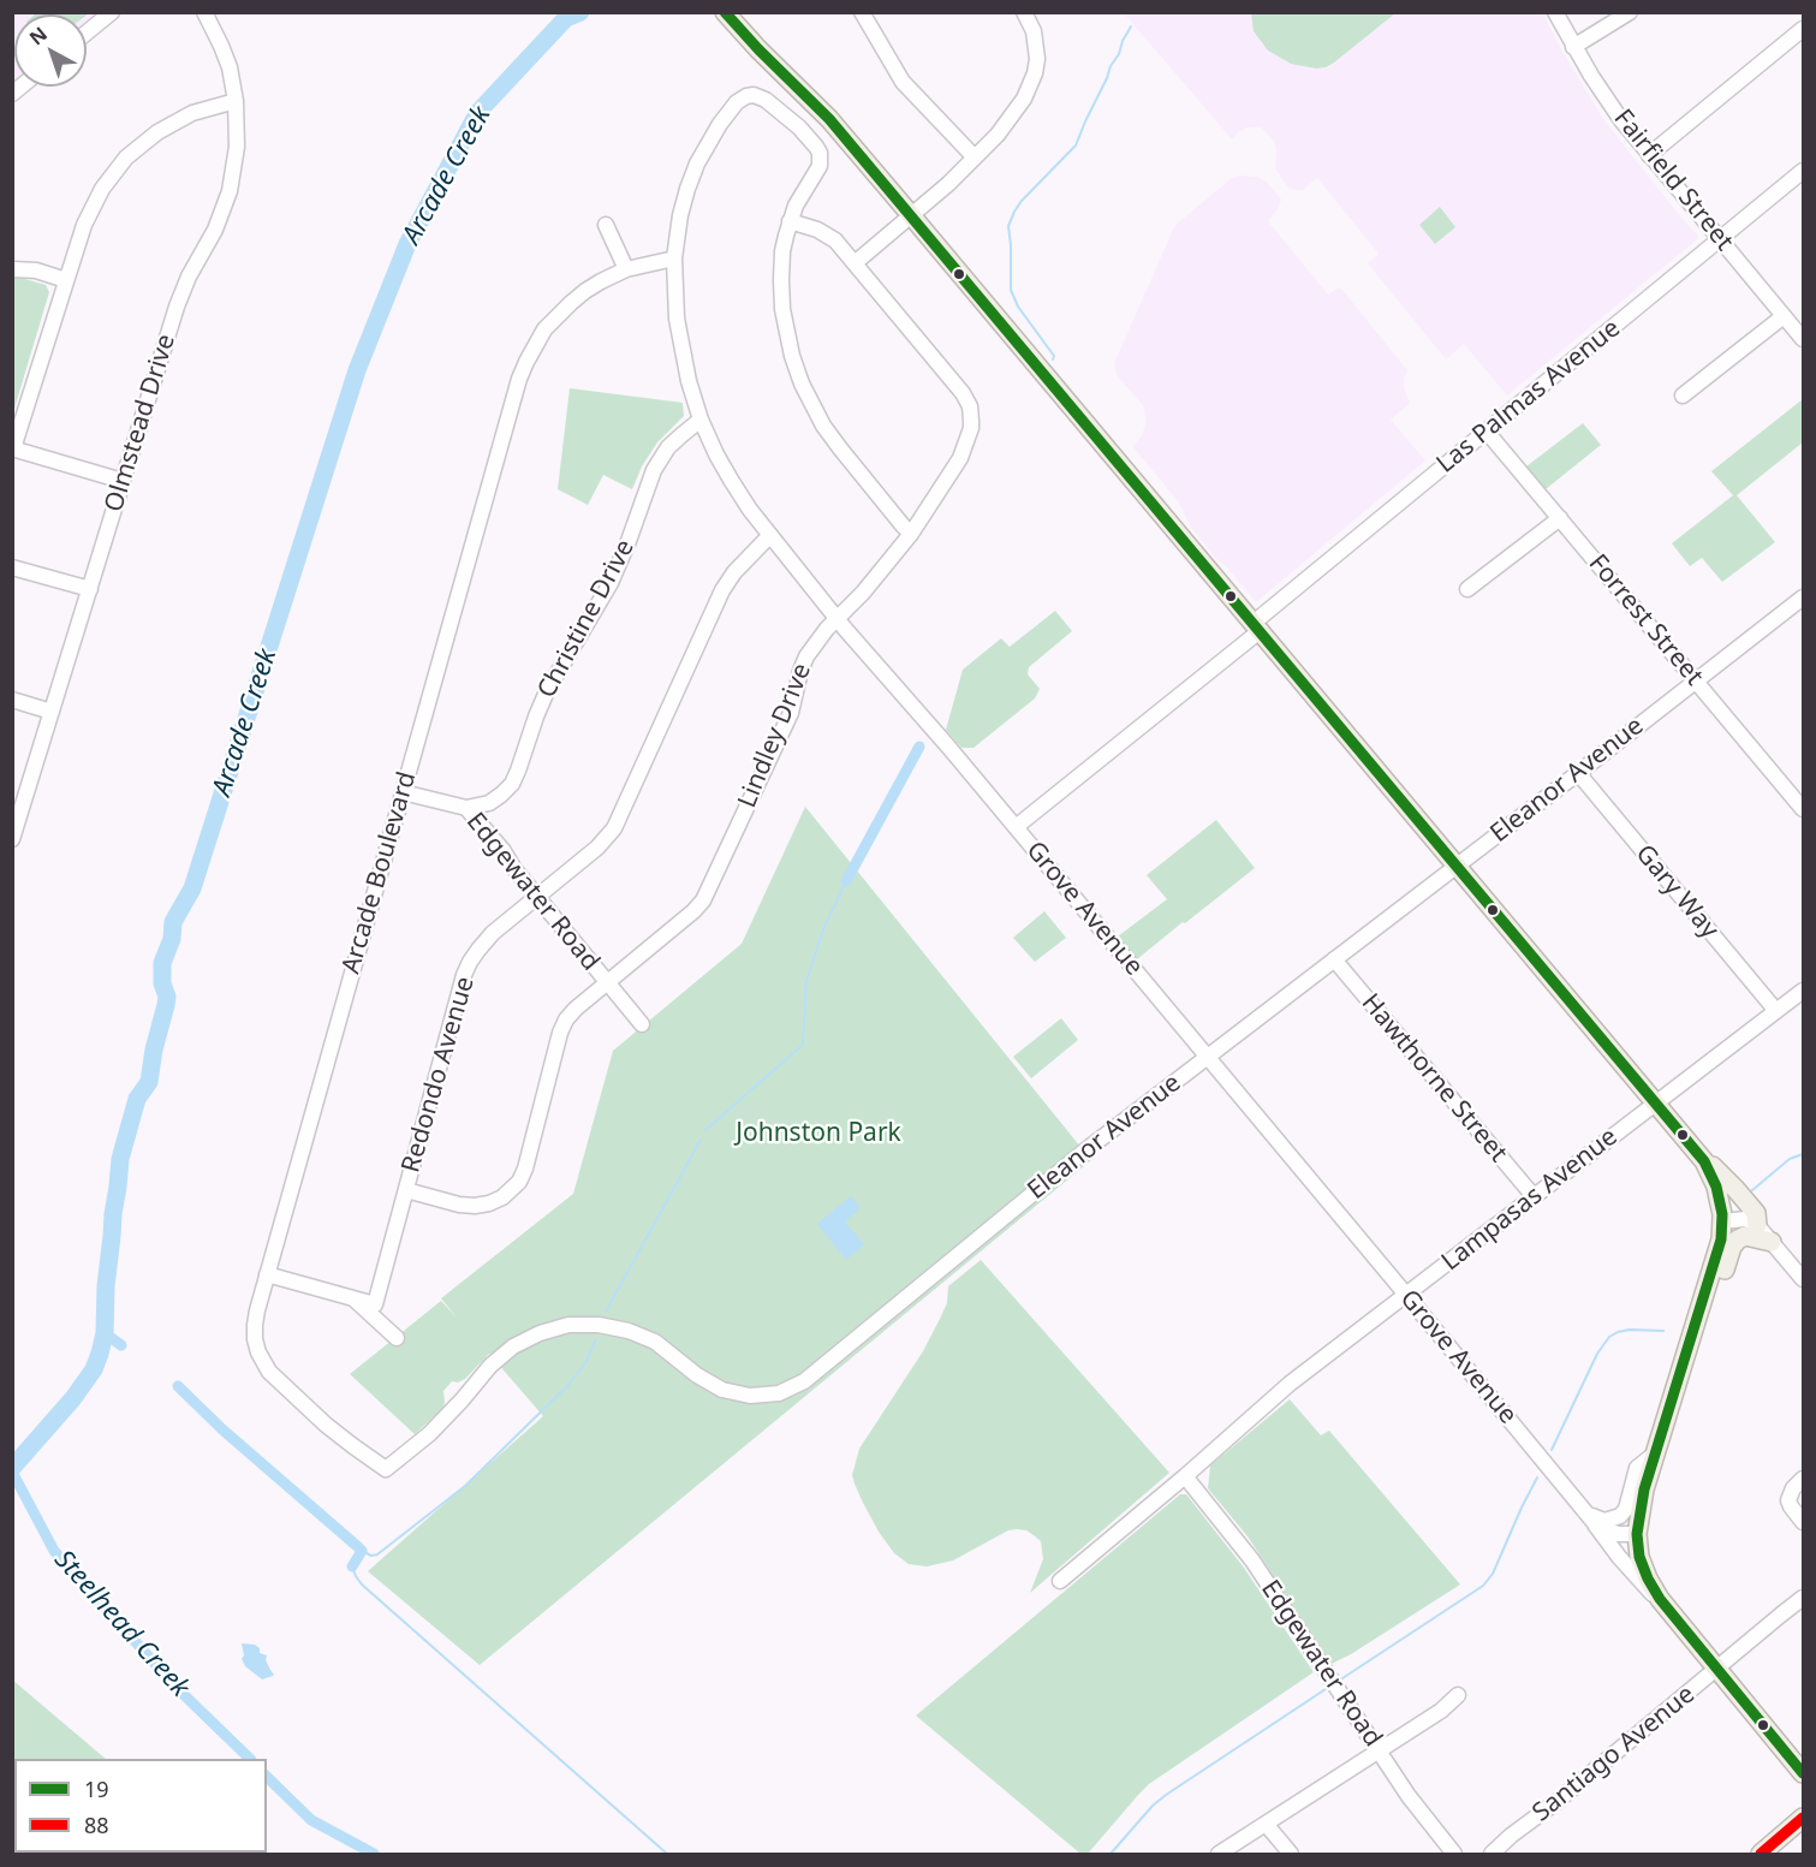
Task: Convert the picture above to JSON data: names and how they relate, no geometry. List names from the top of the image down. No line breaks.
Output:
{"streets":{"main road":["Grove Avenue"],"street":["Fairfield Street","Las Palmas Avenue","Olmstead Drive","Christine Drive","Forrest Street","Lindley Drive","Eleanor Avenue","Arcade Boulevard","Edgewater Road","Gary Way","Redondo Avenue","Hawthorne Street","Lampasas Avenue","Santiago Avenue"]},"crossings":[["Fairfield Street","Las Palmas Avenue"],["Las Palmas Avenue","Forrest Street"],["Las Palmas Avenue","Grove Avenue"],["Christine Drive","Edgewater Road"],["Christine Drive","Grove Avenue"],["Forrest Street","Eleanor Avenue"],["Lindley Drive","Edgewater Road"],["Lindley Drive","Grove Avenue"],["Lindley Drive","Redondo Avenue"],["Eleanor Avenue","Arcade Boulevard"],["Eleanor Avenue","Gary Way"],["Eleanor Avenue","Grove Avenue"],["Eleanor Avenue","Hawthorne Street"],["Arcade Boulevard","Edgewater Road"],["Arcade Boulevard","Grove Avenue"],["Edgewater Road","Redondo Avenue"],["Edgewater Road","Lampasas Avenue"],["Gary Way","Lampasas Avenue"],["Grove Avenue","Redondo Avenue"],["Grove Avenue","Lampasas Avenue"],["Grove Avenue","Santiago Avenue"],["Hawthorne Street","Lampasas Avenue"]],"water":["Arcade Creek","Steelhead Creek"],"parks":["Johnston Park"],"lines":["transit line 19","transit line 88"],"legend":["19","88"],"north":"top left"}
